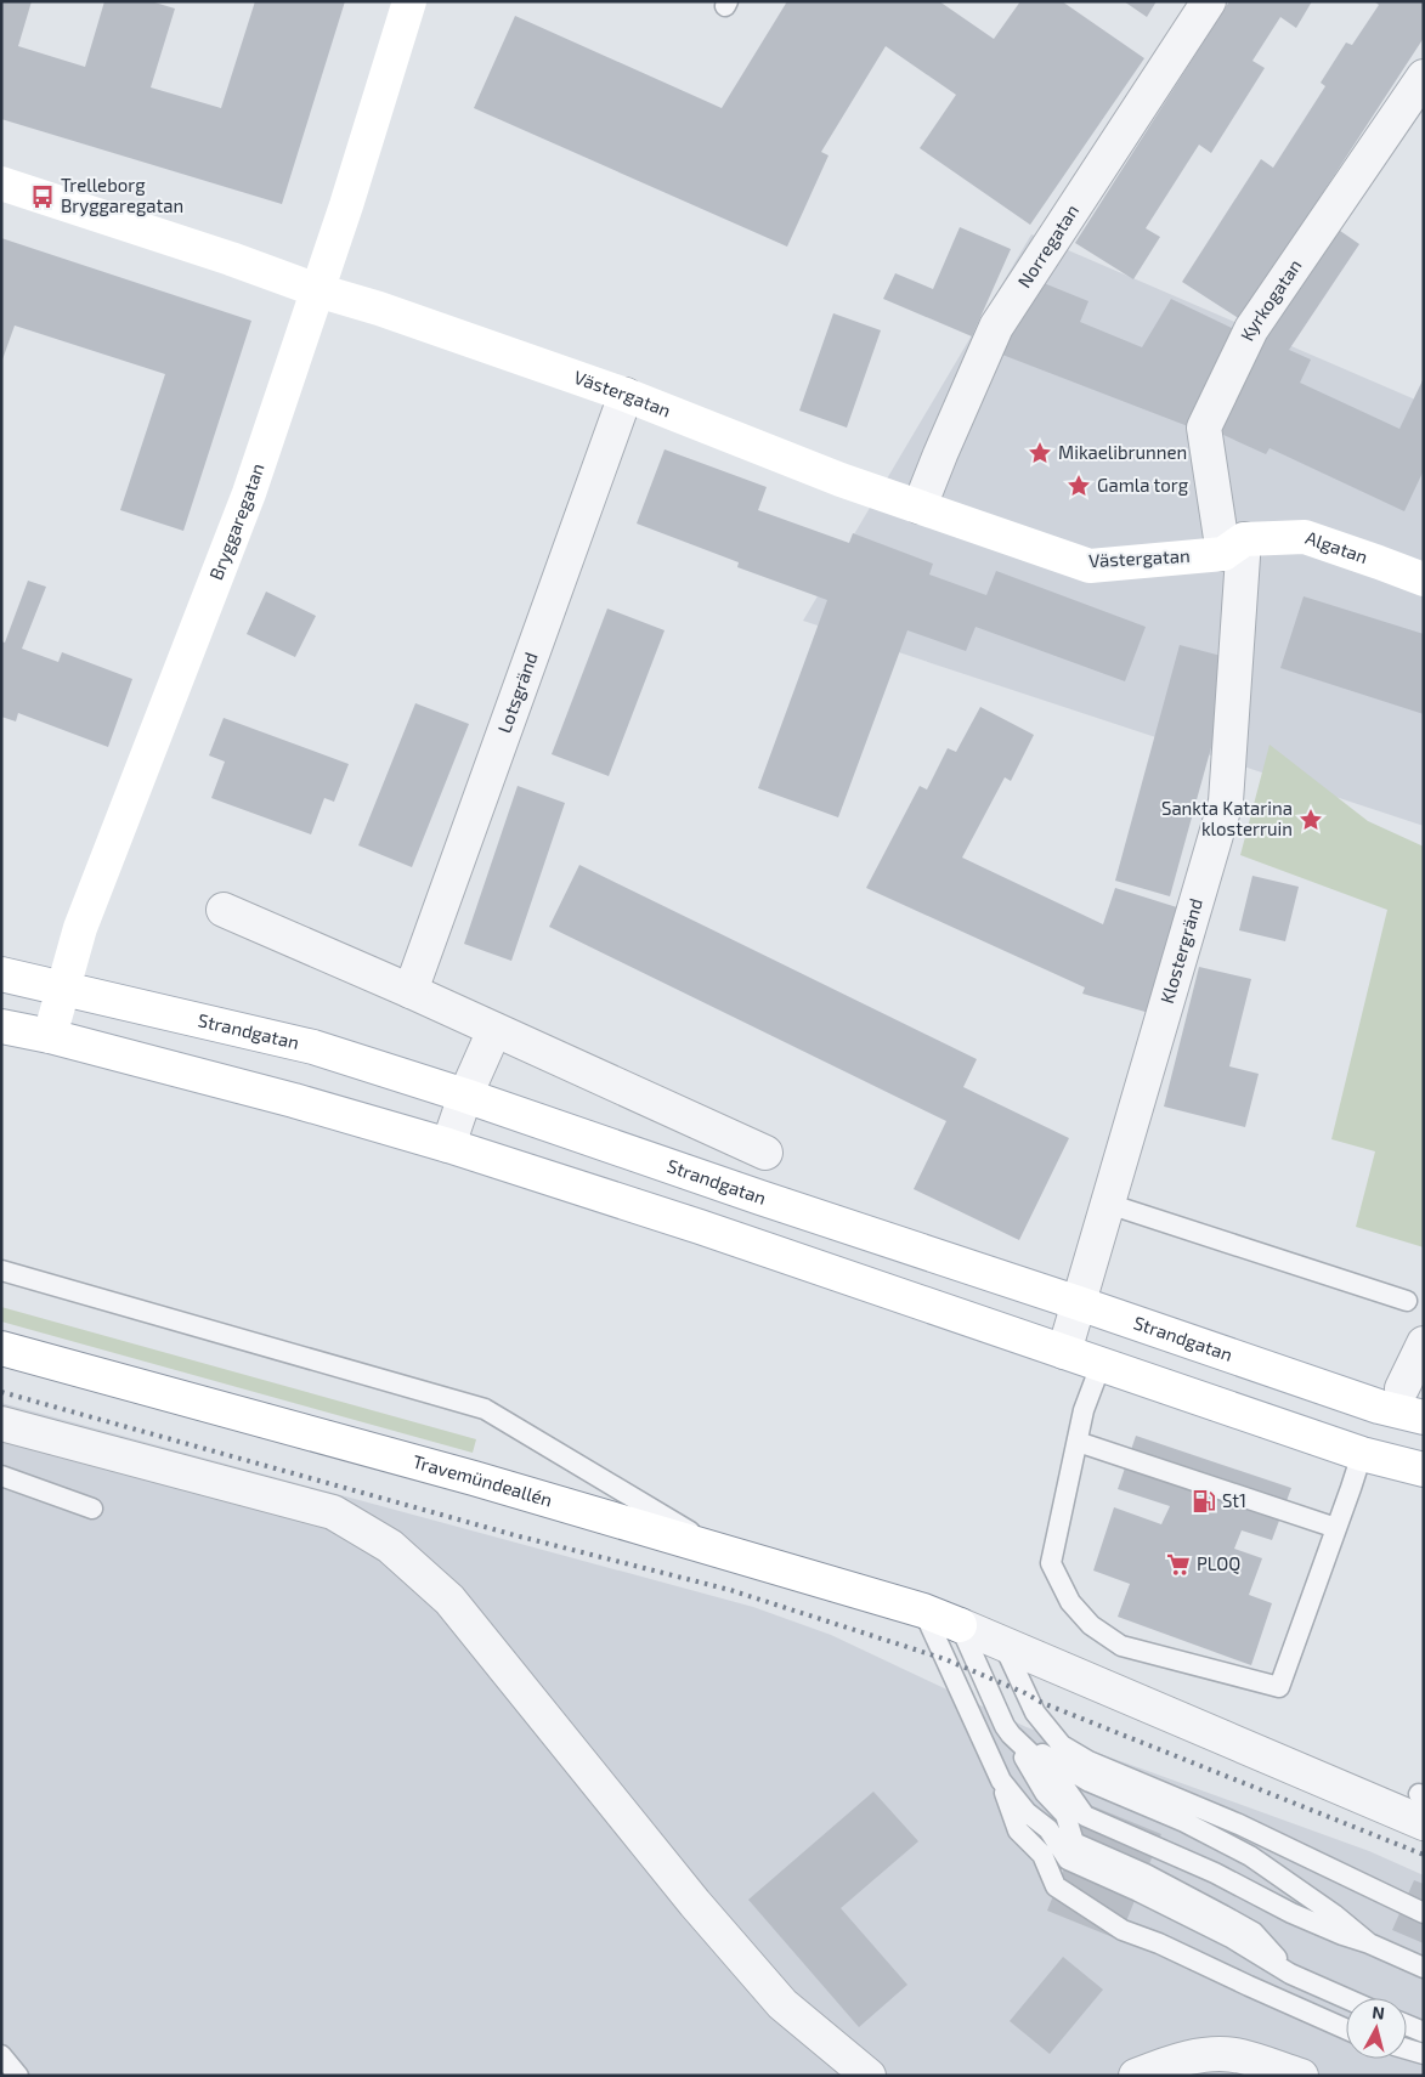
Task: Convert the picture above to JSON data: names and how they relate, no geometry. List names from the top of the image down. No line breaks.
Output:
{"streets":{"main road":["Västergatan","Bryggaregatan","Algatan","Strandgatan","Travemündeallén"],"street":["Norregatan","Kyrkogatan","Lotsgränd","Klostergränd"]},"crossings":[["Norregatan","Västergatan"],["Kyrkogatan","Västergatan"],["Kyrkogatan","Algatan"],["Kyrkogatan","Klostergränd"],["Västergatan","Bryggaregatan"],["Västergatan","Algatan"],["Västergatan","Lotsgränd"],["Västergatan","Klostergränd"],["Bryggaregatan","Strandgatan"],["Algatan","Klostergränd"],["Klostergränd","Strandgatan"]],"places":{"bus stop":["Trelleborg Bryggaregatan"],"place":["Mikaelibrunnen","Gamla torg","Sankta Katarina klosterruin"],"fuel station":["St1"],"supermarket":["PLOQ"]},"north":"top"}
